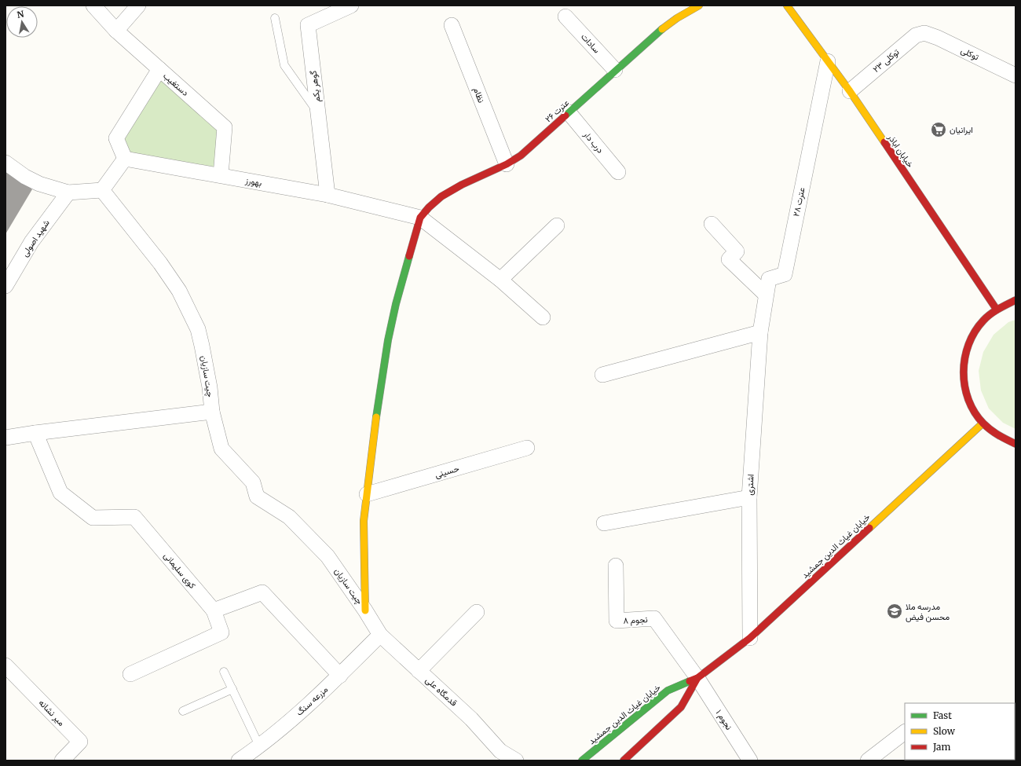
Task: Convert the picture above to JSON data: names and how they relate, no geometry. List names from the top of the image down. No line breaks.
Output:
{"streets":{"main road":["عترت ۲۶","خیابان اباذر","خیابان غیاث الدین جمشید"],"street":["سادات","توکلی","توکلی ۲۳","دستغیب","گوهر یکم","نظام","درب دار","بهورز","عترت ۲۸","شهید اصولی","چیت سازیان","حسینی","اشتری","کوی سلیمانی","نجوم ۸","قدمگاه علی","مزرعه سنگ","میر نشانه","نجوم ۱"]},"crossings":[["سادات","عترت ۲۶"],["توکلی","توکلی ۲۳"],["توکلی ۲۳","خیابان اباذر"],["دستغیب","بهورز"],["گوهر یکم","بهورز"],["نظام","عترت ۲۶"],["عترت ۲۶","درب دار"],["عترت ۲۶","بهورز"],["خیابان اباذر","عترت ۲۸"],["عترت ۲۸","اشتری"],["چیت سازیان","قدمگاه علی"],["چیت سازیان","مزرعه سنگ"],["اشتری","خیابان غیاث الدین جمشید"],["خیابان غیاث الدین جمشید","نجوم ۸"],["خیابان غیاث الدین جمشید","نجوم ۱"],["نجوم ۸","نجوم ۱"],["قدمگاه علی","مزرعه سنگ"]],"places":{"supermarket":["ایرانیان"],"school or university":["مدرسه ملا محسن فیض"]},"legend":["Fast","Slow","Jam"],"north":"top"}
